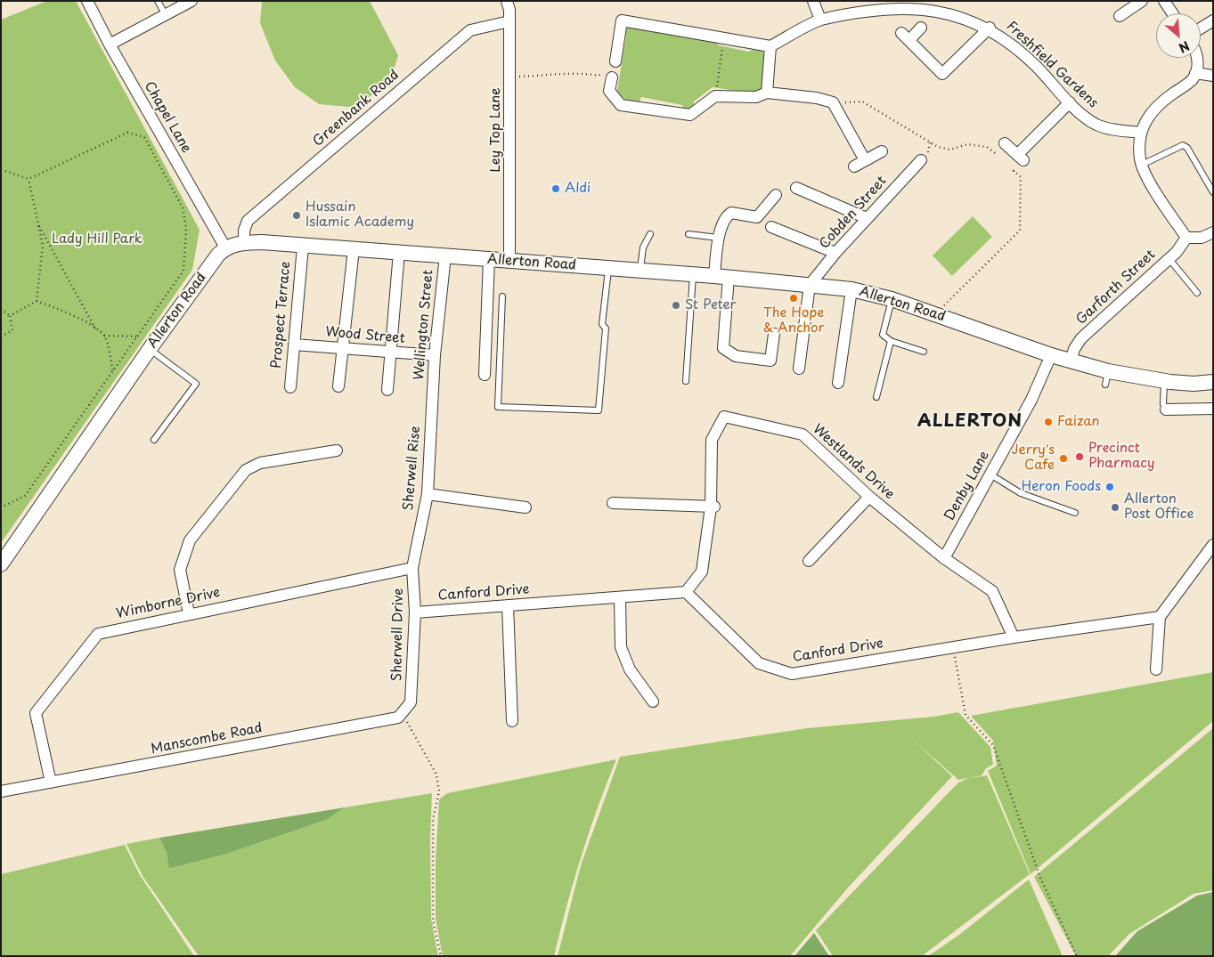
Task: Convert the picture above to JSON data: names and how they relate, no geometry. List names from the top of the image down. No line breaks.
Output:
{"streets":{"street":["Freshfield Gardens","Greenbank Road","Chapel Lane","Ley Top Lane","Cobden Street","Allerton Road","Garforth Street","Prospect Terrace","Wellington Street","Wood Street","Westlands Drive","Sherwell Rise","Denby Lane","Canford Drive","Wimborne Drive","Sherwell Drive","Manscombe Road"]},"crossings":[["Greenbank Road","Ley Top Lane"],["Greenbank Road","Allerton Road"],["Chapel Lane","Allerton Road"],["Ley Top Lane","Allerton Road"],["Cobden Street","Allerton Road"],["Allerton Road","Garforth Street"],["Allerton Road","Prospect Terrace"],["Allerton Road","Wellington Street"],["Allerton Road","Denby Lane"],["Prospect Terrace","Wood Street"],["Wellington Street","Wood Street"],["Wellington Street","Sherwell Rise"],["Westlands Drive","Denby Lane"],["Westlands Drive","Canford Drive"],["Sherwell Rise","Wimborne Drive"],["Sherwell Rise","Sherwell Drive"],["Canford Drive","Sherwell Drive"],["Wimborne Drive","Sherwell Drive"],["Wimborne Drive","Manscombe Road"],["Sherwell Drive","Manscombe Road"]],"districts":["ALLERTON"],"parks":["Lady Hill Park"],"places":["Aldi","Hussain Islamic Academy","The Hope & Anchor","St Peter","Faizan","Precinct Pharmacy","Jerry's Cafe","Heron Foods","Allerton Post Office"],"north":"bottom right"}
